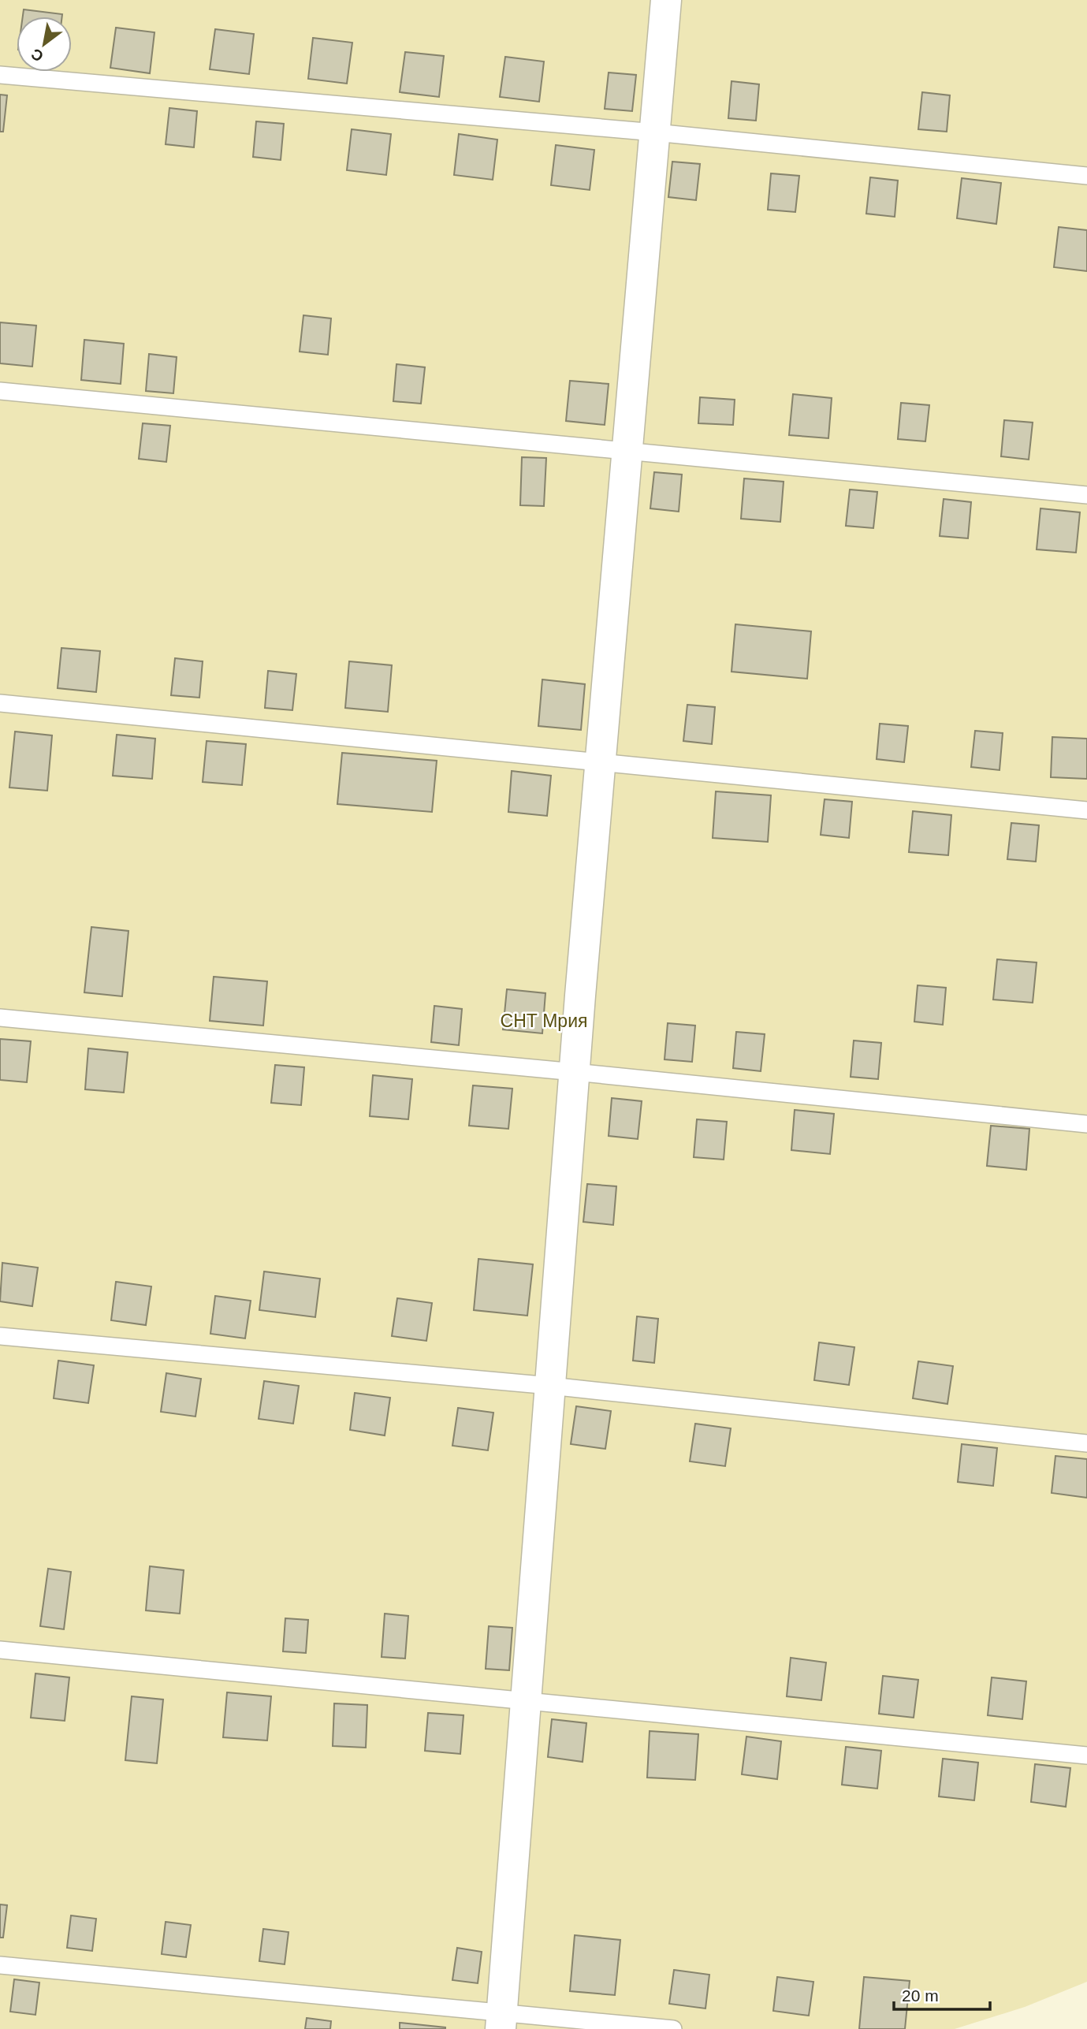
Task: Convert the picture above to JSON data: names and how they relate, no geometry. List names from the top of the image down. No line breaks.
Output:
{"parks":["СНТ Мрия"],"scale_bar":"20 m","north":"bottom left"}
